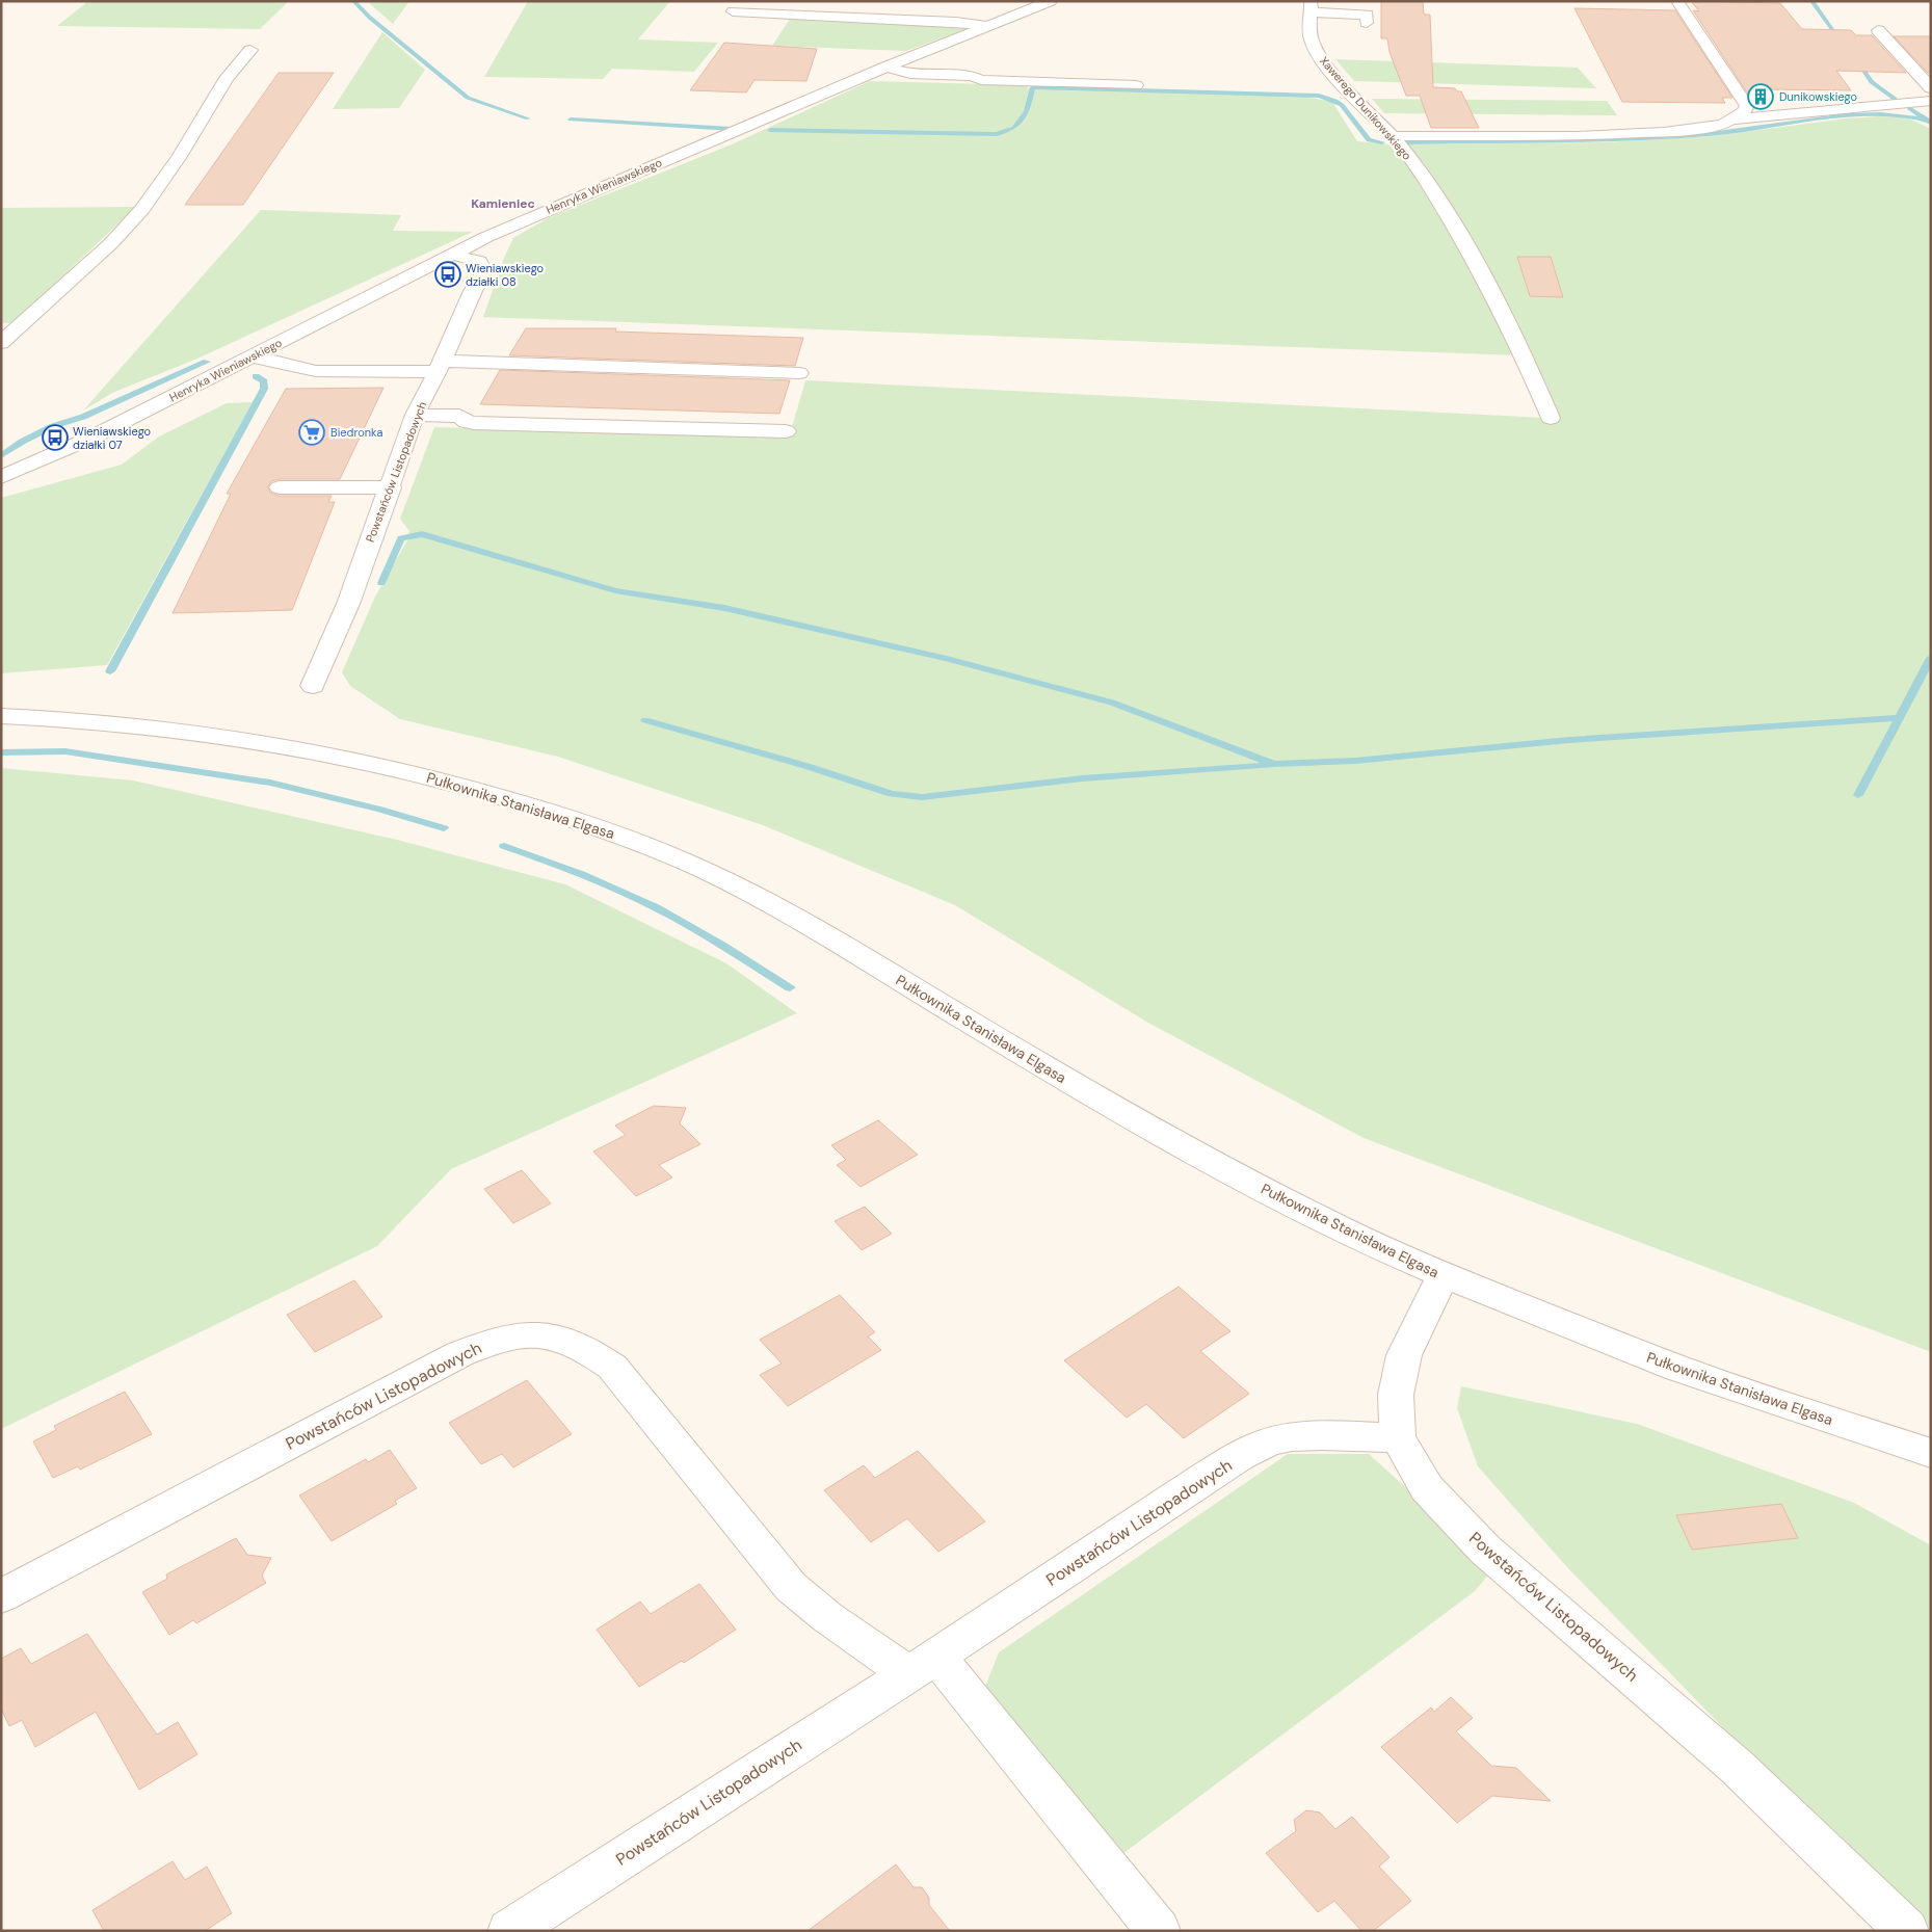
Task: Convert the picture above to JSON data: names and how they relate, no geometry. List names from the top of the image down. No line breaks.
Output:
{"streets":{"street":["Xawerego Dunikowskiego","Henryka Wieniawskiego","Powstańców Listopadowych","Pułkownika Stanisława Elgasa"]},"crossings":[["Henryka Wieniawskiego","Powstańców Listopadowych"]],"districts":["Kamieniec"],"places":{"building":["Dunikowskiego"],"bus stop":["Wieniawskiego działki 08","Wieniawskiego działki 07"],"supermarket":["Biedronka"]}}
